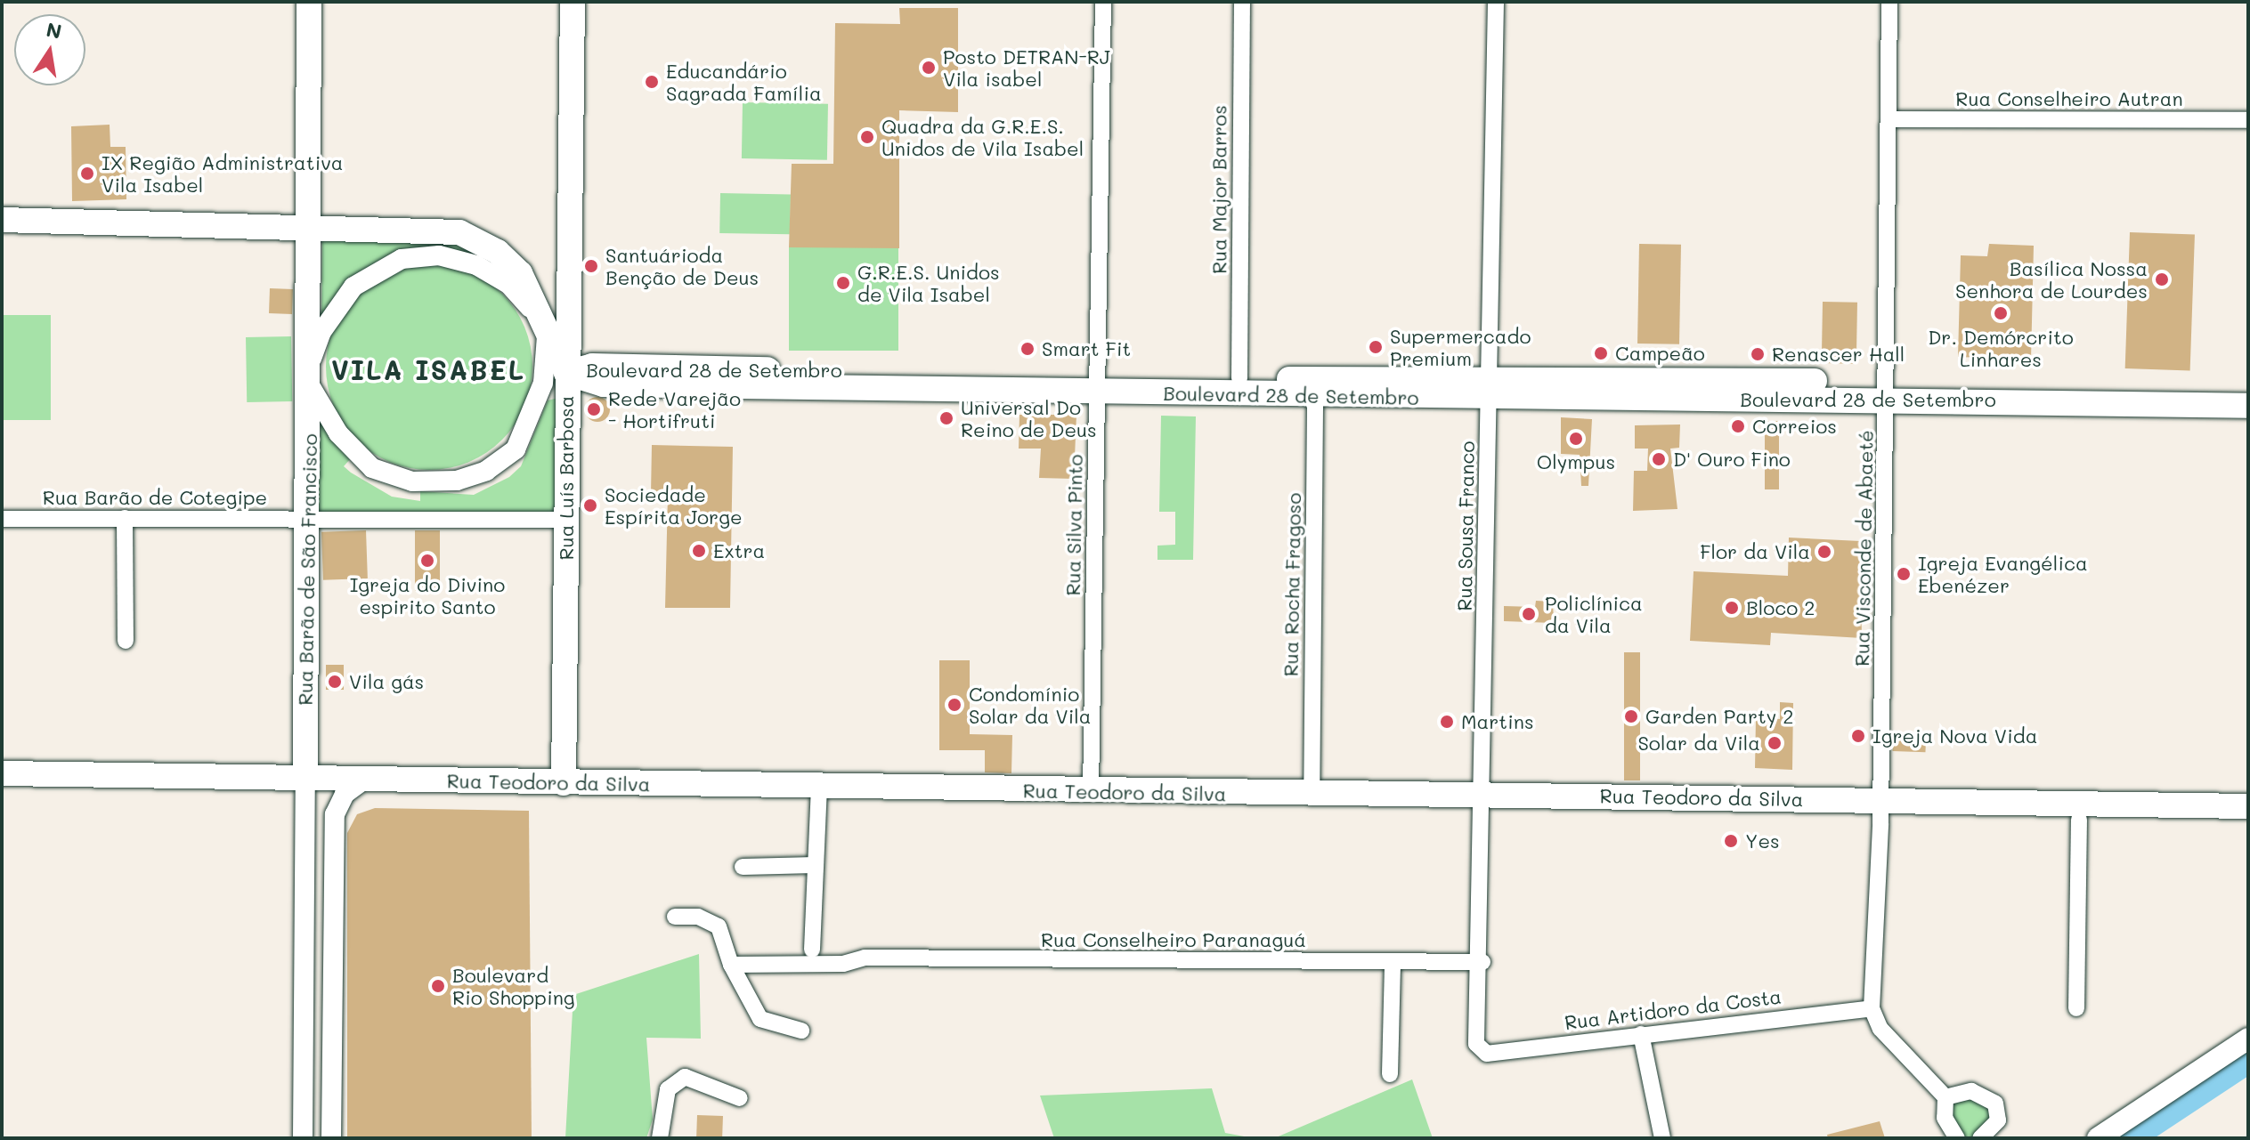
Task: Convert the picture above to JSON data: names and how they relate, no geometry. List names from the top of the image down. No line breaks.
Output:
{"streets":{"main road":["Boulevard 28 de Setembro","Rua Luís Barbosa","Rua Barão de São Francisco","Rua Teodoro da Silva"],"street":["Rua Conselheiro Autran","Rua Major Barros","Rua Barão de Cotegipe","Rua Silva Pinto","Rua Sousa Franco","Rua Visconde de Abaeté","Rua Rocha Fragoso","Rua Conselheiro Paranaguá","Rua Artidoro da Costa"]},"crossings":[["Rua Conselheiro Autran","Rua Visconde de Abaeté"],["Rua Major Barros","Boulevard 28 de Setembro"],["Boulevard 28 de Setembro","Rua Luís Barbosa"],["Boulevard 28 de Setembro","Rua Silva Pinto"],["Boulevard 28 de Setembro","Rua Sousa Franco"],["Boulevard 28 de Setembro","Rua Visconde de Abaeté"],["Boulevard 28 de Setembro","Rua Rocha Fragoso"],["Rua Luís Barbosa","Rua Barão de Cotegipe"],["Rua Luís Barbosa","Rua Teodoro da Silva"],["Rua Barão de Cotegipe","Rua Barão de São Francisco"],["Rua Silva Pinto","Rua Teodoro da Silva"],["Rua Sousa Franco","Rua Teodoro da Silva"],["Rua Sousa Franco","Rua Conselheiro Paranaguá"],["Rua Sousa Franco","Rua Artidoro da Costa"],["Rua Visconde de Abaeté","Rua Teodoro da Silva"],["Rua Visconde de Abaeté","Rua Artidoro da Costa"],["Rua Barão de São Francisco","Rua Teodoro da Silva"],["Rua Rocha Fragoso","Rua Teodoro da Silva"]],"districts":["VILA ISABEL"],"places":["Posto DETRAN-RJ Vila isabel","Educandário Sagrada Família","Quadra da G.R.E.S. Unidos de Vila Isabel","IX Região Administrativa Vila Isabel","Santuárioda Benção de Deus","Basílica Nossa Senhora de Lourdes","G.R.E.S. Unidos de Vila Isabel","Dr. Demórcrito Linhares","Supermercado Premium","Smart Fit","Campeão","Renascer Hall","Rede Varejão - Hortifruti","Universal Do Reino de Deus","Correios","Olympus","D' Ouro Fino","Sociedade Espírita Jorge","Extra","Flor da Vila","Igreja do Divino espirito Santo","Igreja Evangélica Ebenézer","Bloco 2","Policlínica da Vila","Vila gás","Condomínio Solar da Vila","Garden Party 2","Martins","Igreja Nova Vida","Solar da Vila","Yes","Boulevard Rio Shopping"],"north":"top"}
